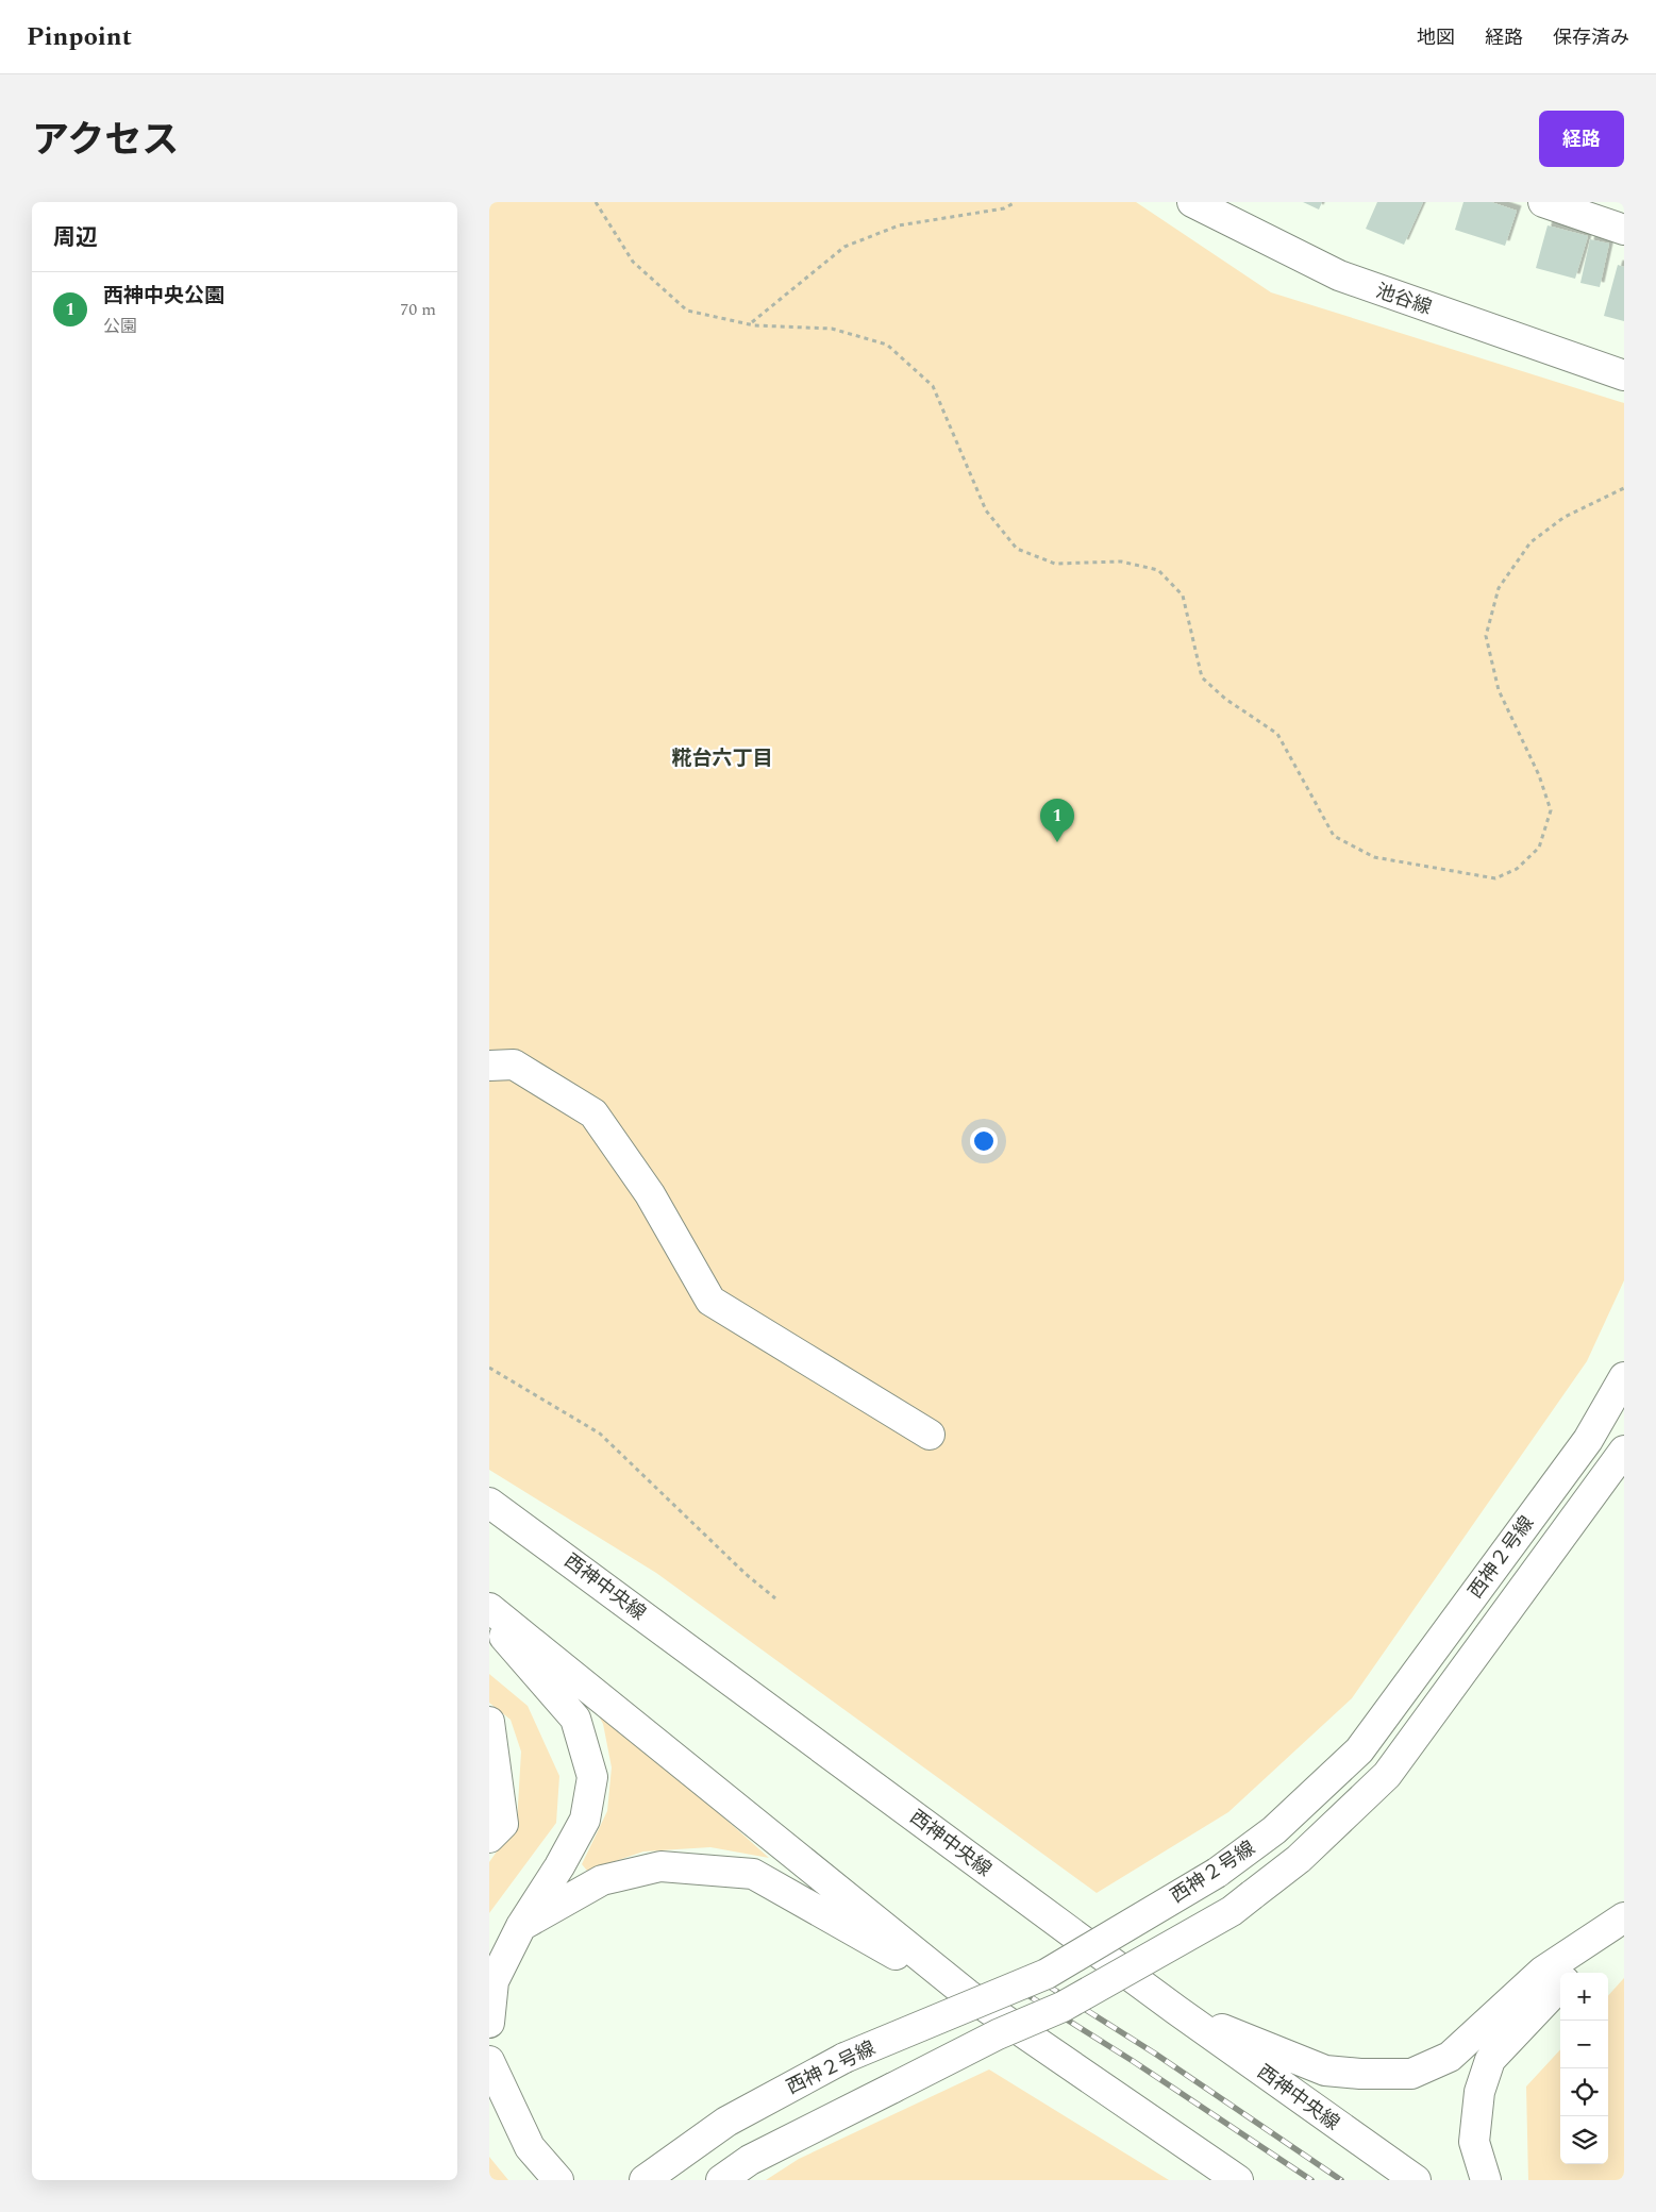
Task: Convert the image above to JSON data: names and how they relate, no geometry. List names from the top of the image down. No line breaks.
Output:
{"streets":{"street":["池谷線","西神２号線","西神中央線"]},"districts":["糀台六丁目"],"page":{"header":"Pinpoint","nav":["地図","経路","保存済み"],"title":"アクセス","buttons":"経路","heading":"周辺","list":[{"mark":"1","name":"西神中央公園","note":"公園","value":"70 m"}],"pins":"1","map_buttons":["+","−"]}}
